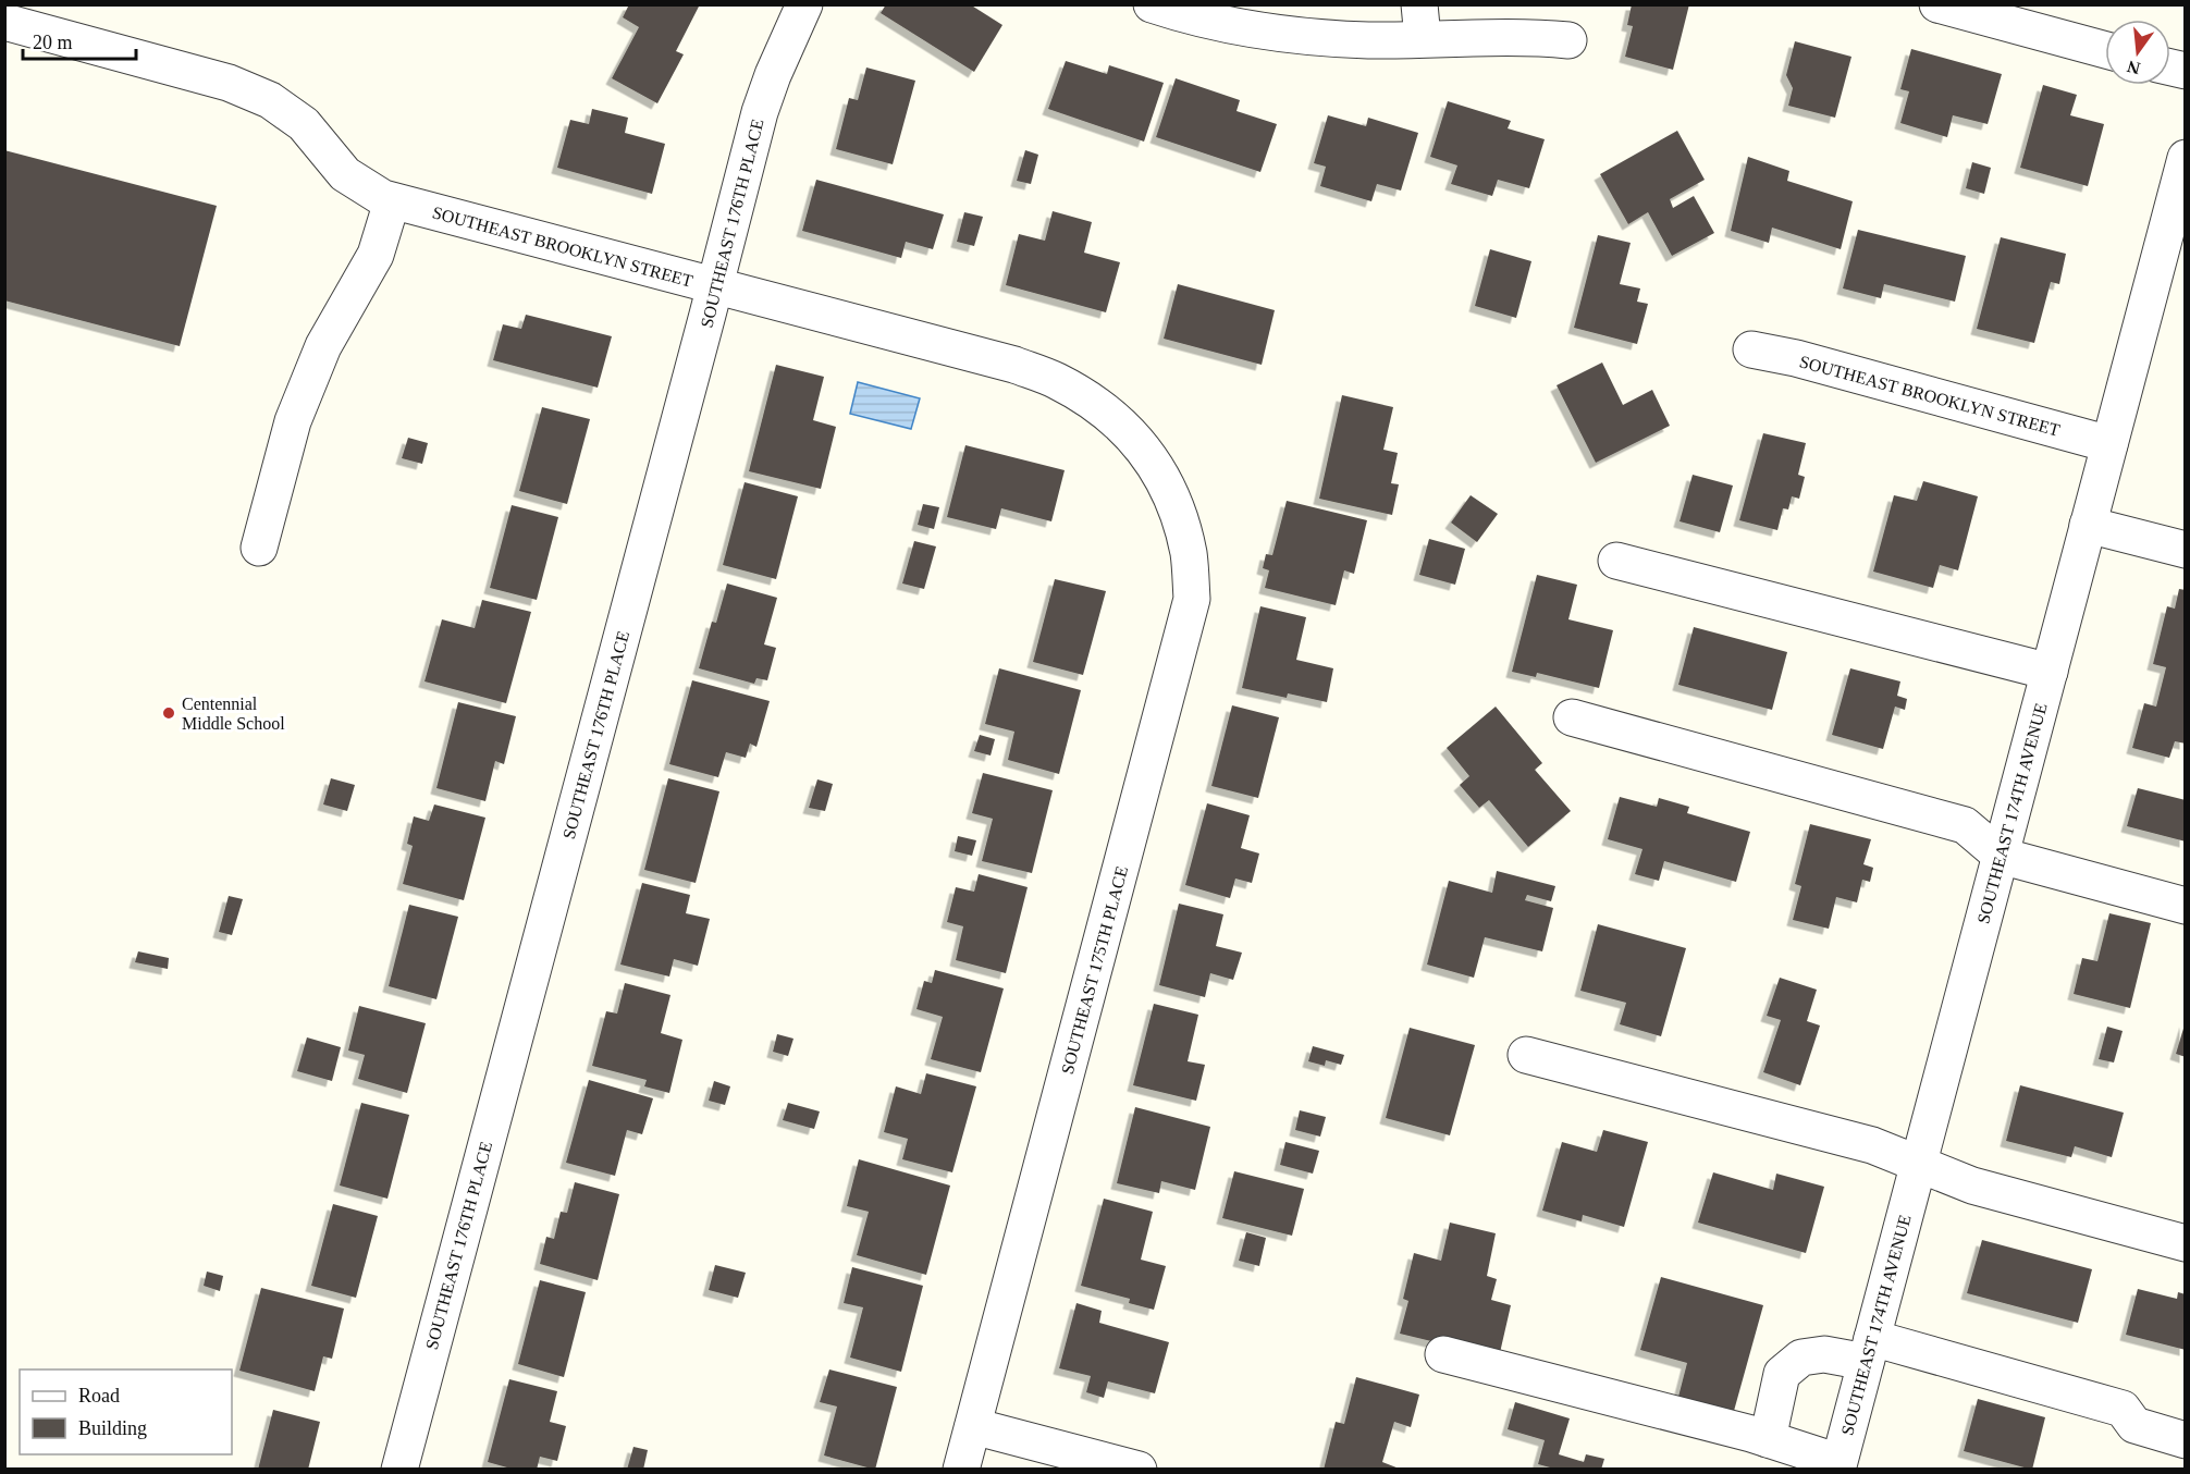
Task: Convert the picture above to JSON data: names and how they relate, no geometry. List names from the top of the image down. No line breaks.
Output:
{"streets":{"street":["SOUTHEAST 176TH PLACE","SOUTHEAST BROOKLYN STREET","SOUTHEAST 174TH AVENUE","SOUTHEAST 175TH PLACE"]},"crossings":[["SOUTHEAST 176TH PLACE","SOUTHEAST BROOKLYN STREET"],["SOUTHEAST BROOKLYN STREET","SOUTHEAST 174TH AVENUE"],["SOUTHEAST BROOKLYN STREET","SOUTHEAST 175TH PLACE"]],"places":["Centennial Middle School"],"legend":["Road","Building"],"scale_bar":"20 m","north":"bottom"}
